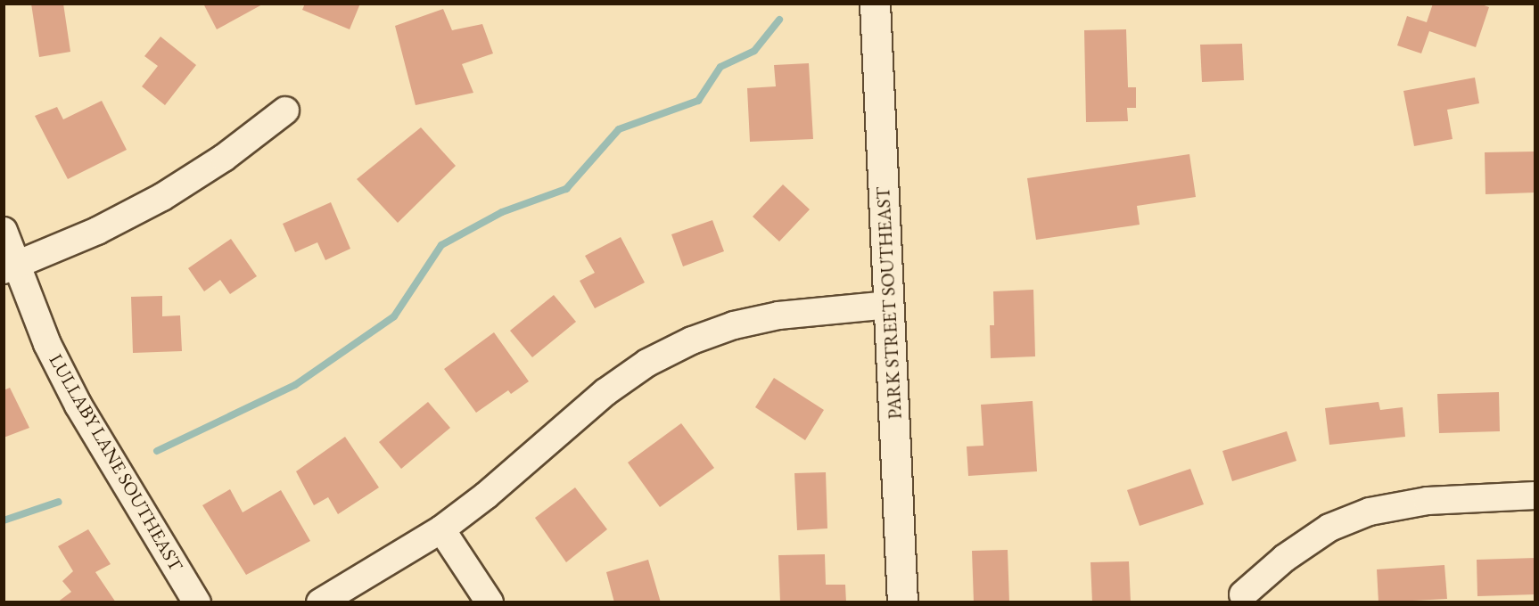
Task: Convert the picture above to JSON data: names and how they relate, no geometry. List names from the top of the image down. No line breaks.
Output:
{"streets":{"main road":["PARK STREET SOUTHEAST"],"street":["LULLABY LANE SOUTHEAST"]}}
